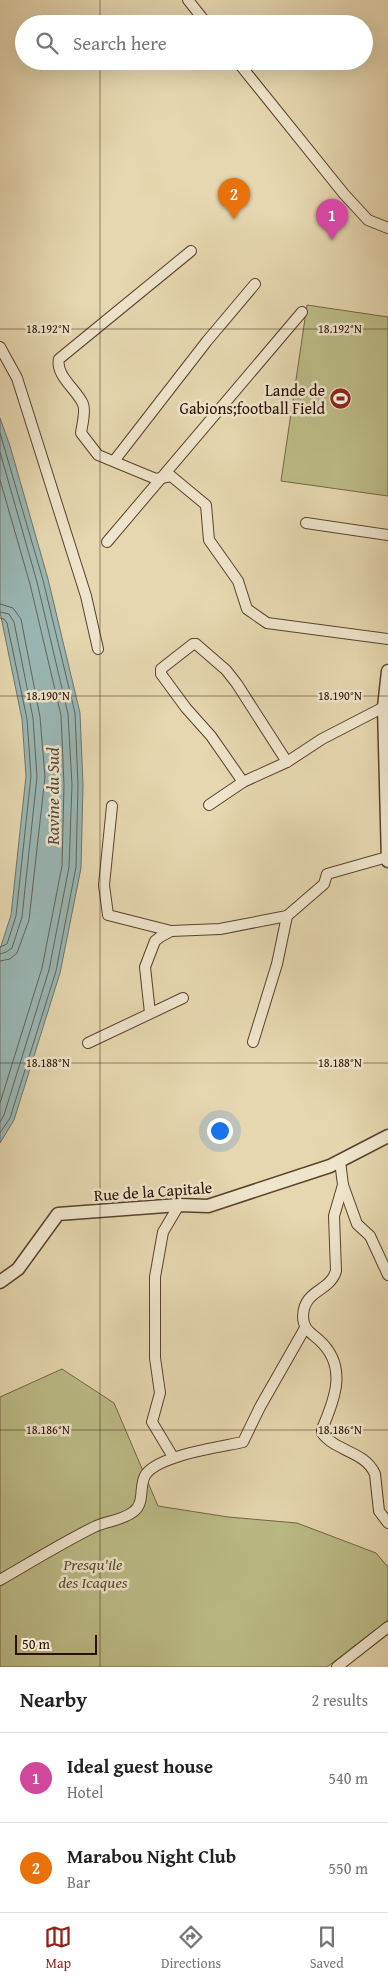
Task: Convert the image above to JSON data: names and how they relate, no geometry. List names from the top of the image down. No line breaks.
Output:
{"streets":{"street":["Rue de la Capitale"]},"water":["Ravine du Sud"],"parks":["Presqu'ile des Icaques"],"places":{"sports":["Lande de Gabions;football Field"]},"scale_bar":"50 m","page":{"search":"Search here","pins":["2","1"],"scale":"50 m","heading":["Nearby","2 results"],"list":[{"mark":"1","name":"Ideal guest house","note":"Hotel","value":"540 m"},{"mark":"2","name":"Marabou Night Club","note":"Bar","value":"550 m"}],"nav":["Map","Directions","Saved"]},"coordinates":["18.192°N","18.190°N","18.188°N","18.186°N"]}
